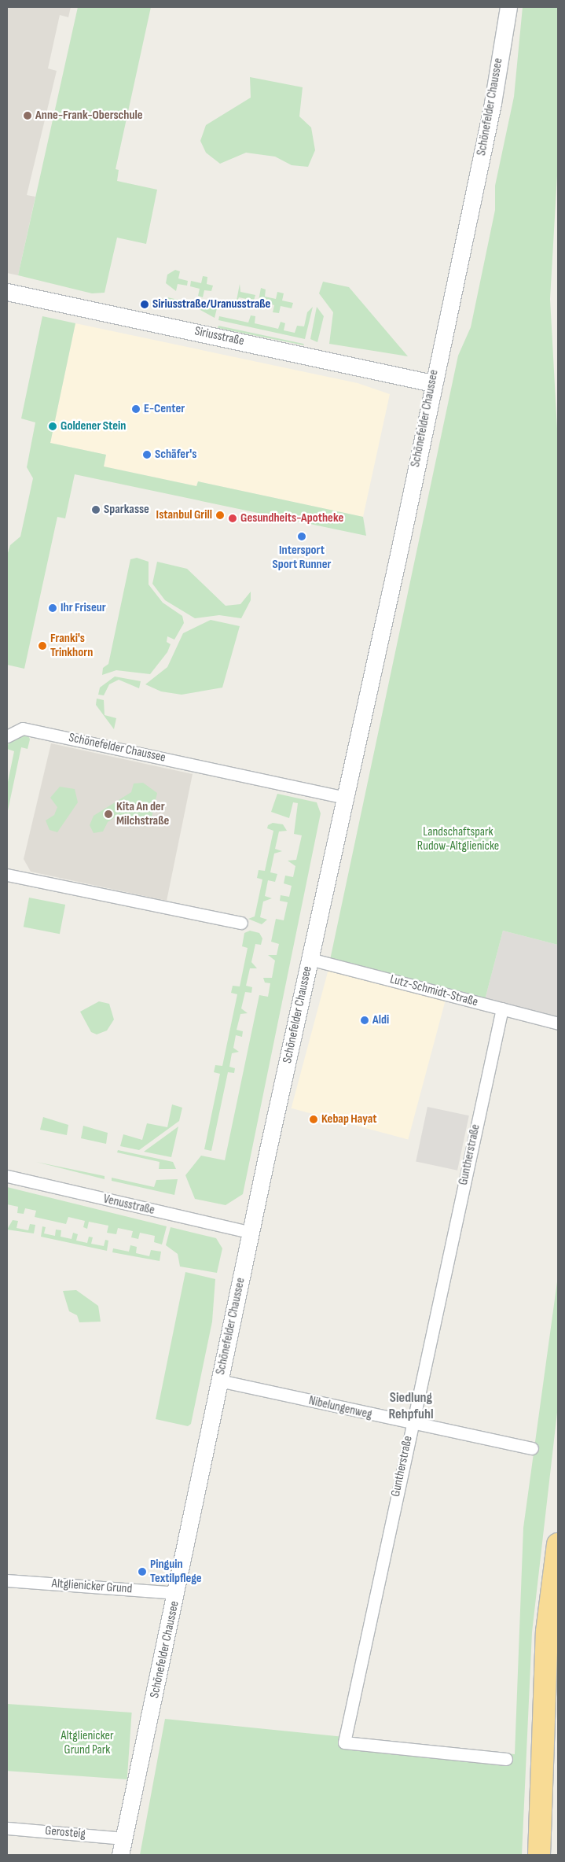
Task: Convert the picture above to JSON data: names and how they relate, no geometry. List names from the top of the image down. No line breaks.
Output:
{"streets":{"main road":["Schönefelder Chaussee","Siriusstraße"],"street":["Lutz-Schmidt-Straße","Guntherstraße","Venusstraße","Nibelungenweg","Altglienicker Grund","Gerosteig"]},"crossings":[["Schönefelder Chaussee","Siriusstraße"],["Schönefelder Chaussee","Lutz-Schmidt-Straße"],["Schönefelder Chaussee","Venusstraße"],["Schönefelder Chaussee","Nibelungenweg"],["Schönefelder Chaussee","Altglienicker Grund"],["Schönefelder Chaussee","Gerosteig"],["Lutz-Schmidt-Straße","Guntherstraße"],["Guntherstraße","Nibelungenweg"]],"districts":["Siedlung Rehpfuhl"],"parks":["Landschaftspark Rudow-Altglienicke","Altglienicker Grund Park"],"places":["Anne-Frank-Oberschule","Siriusstraße/Uranusstraße","E-Center","Goldener Stein","Schäfer's","Sparkasse","Istanbul Grill","Gesundheits-Apotheke","Intersport Sport Runner","Ihr Friseur","Franki's Trinkhorn","Kita An der Milchstraße","Aldi","Kebap Hayat","Pinguin Textilpflege"]}
